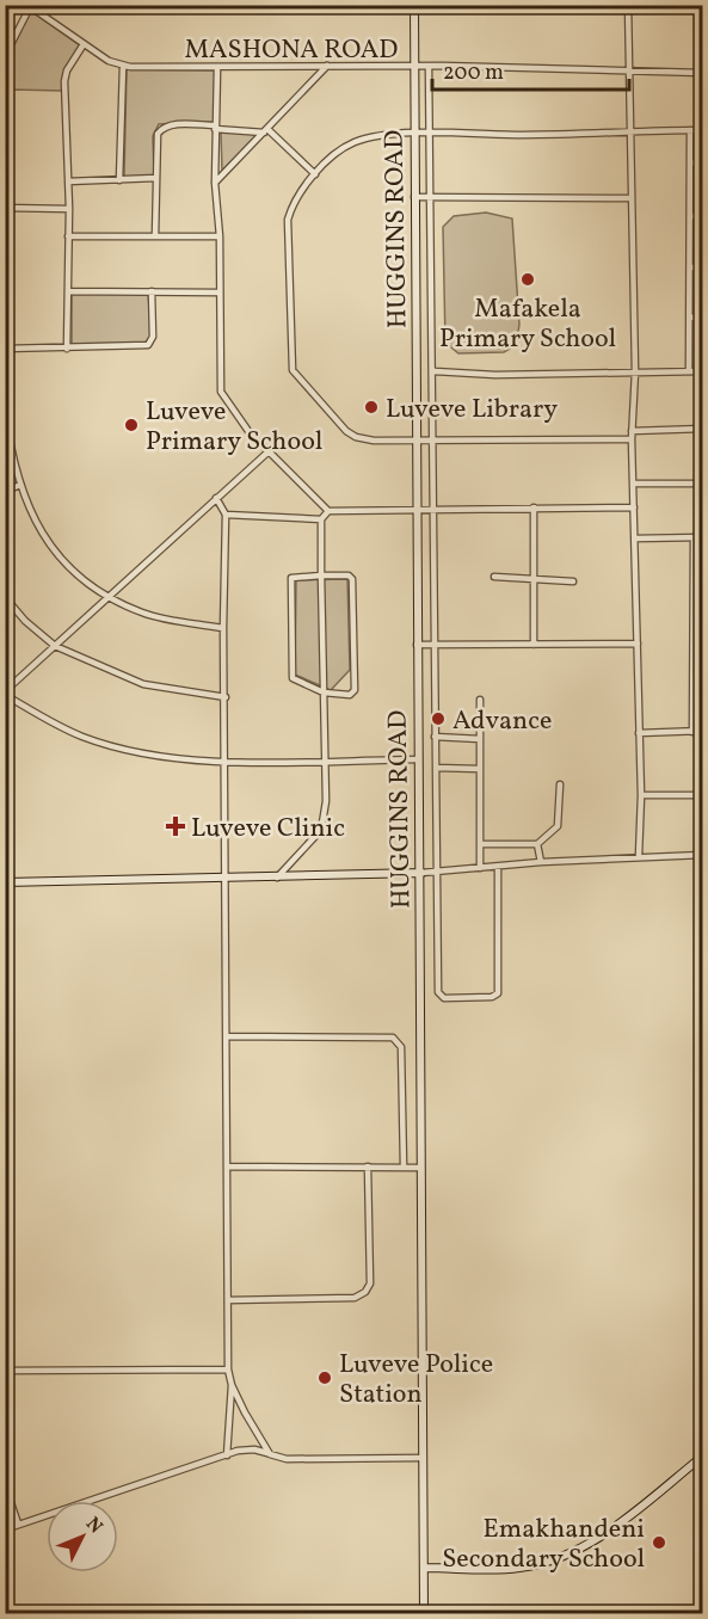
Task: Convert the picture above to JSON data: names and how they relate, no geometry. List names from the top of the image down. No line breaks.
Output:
{"streets":{"street":["MASHONA ROAD","HUGGINS ROAD"]},"crossings":[["MASHONA ROAD","HUGGINS ROAD"]],"places":{"other":["Mafakela Primary School","Luveve Library","Luveve Primary School","Advance","Luveve Police Station","Emakhandeni Secondary School"],"health":["Luveve Clinic"]},"scale_bar":"200 m","north":"top right"}
